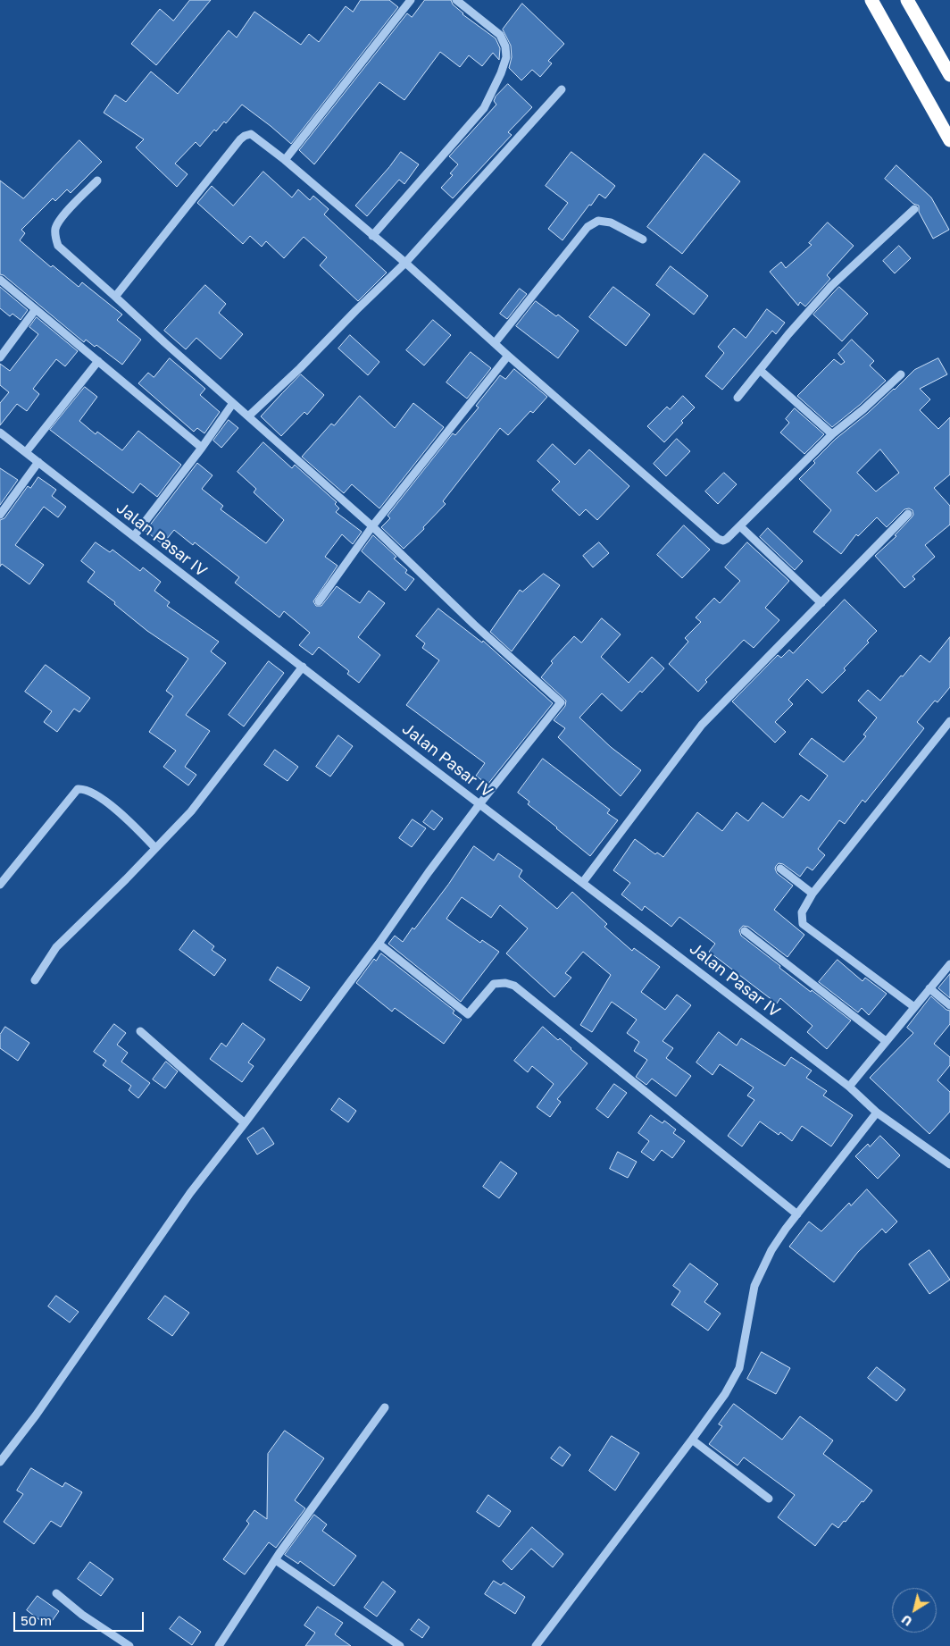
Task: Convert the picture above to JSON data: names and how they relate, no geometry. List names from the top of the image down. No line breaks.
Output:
{"streets":{"street":["Jalan Pasar IV"]},"scale_bar":"50 m","north":"bottom left"}
